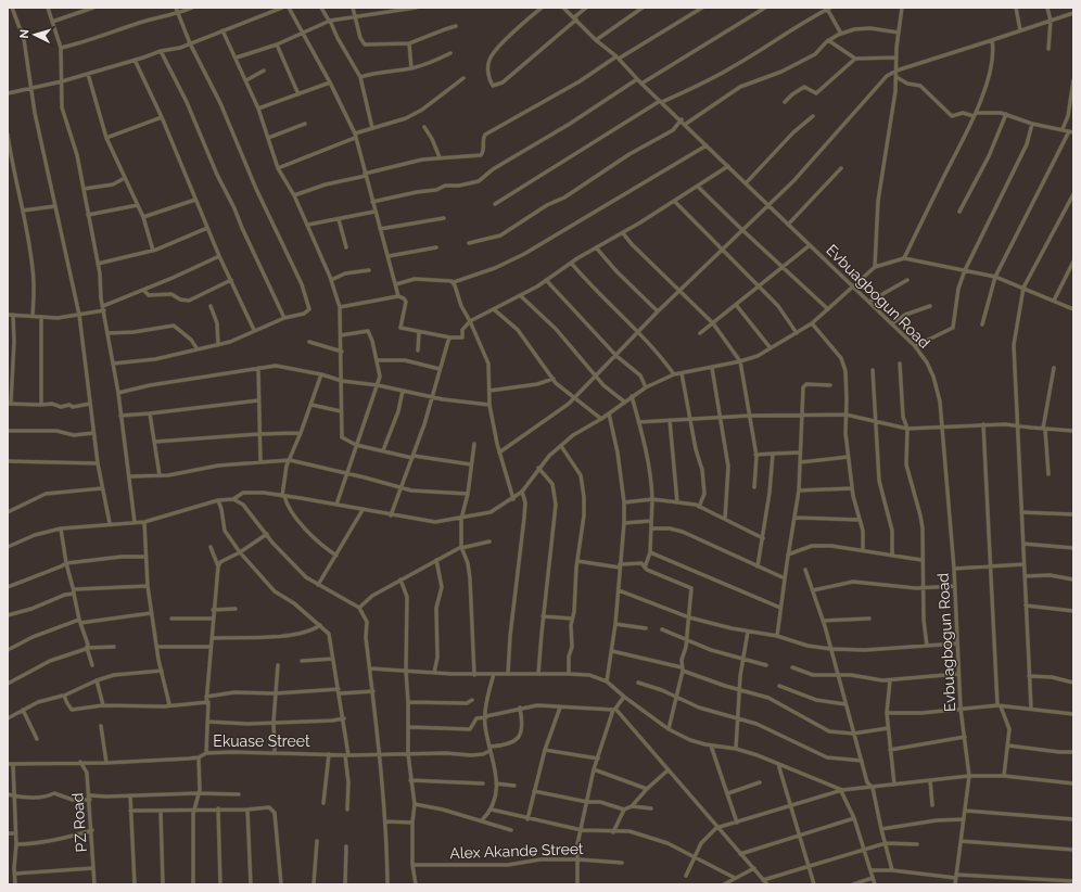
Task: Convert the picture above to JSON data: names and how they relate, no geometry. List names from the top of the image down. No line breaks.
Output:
{"streets":{"street":["Evbuagbogun Road","Ekuase Street","PZ Road","Alex Akande Street"]},"crossings":[["Ekuase Street","PZ Road"]],"north":"left"}
